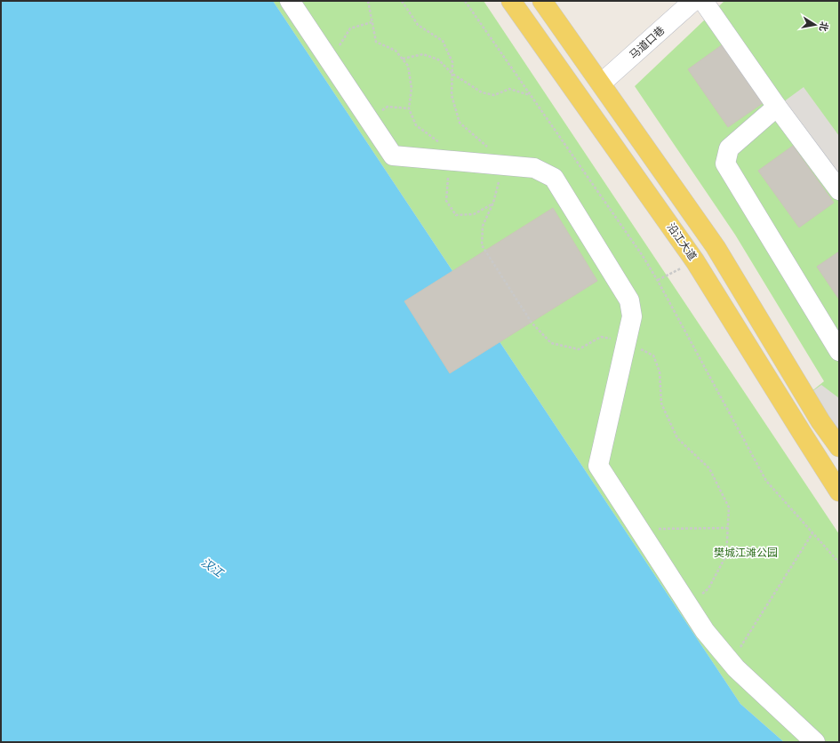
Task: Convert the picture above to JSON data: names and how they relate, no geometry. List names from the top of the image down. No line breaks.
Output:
{"streets":{"main road":["沿江大道"],"street":["马道口巷"]},"water":["汉江"],"parks":["樊城江滩公园"],"north":"right"}
